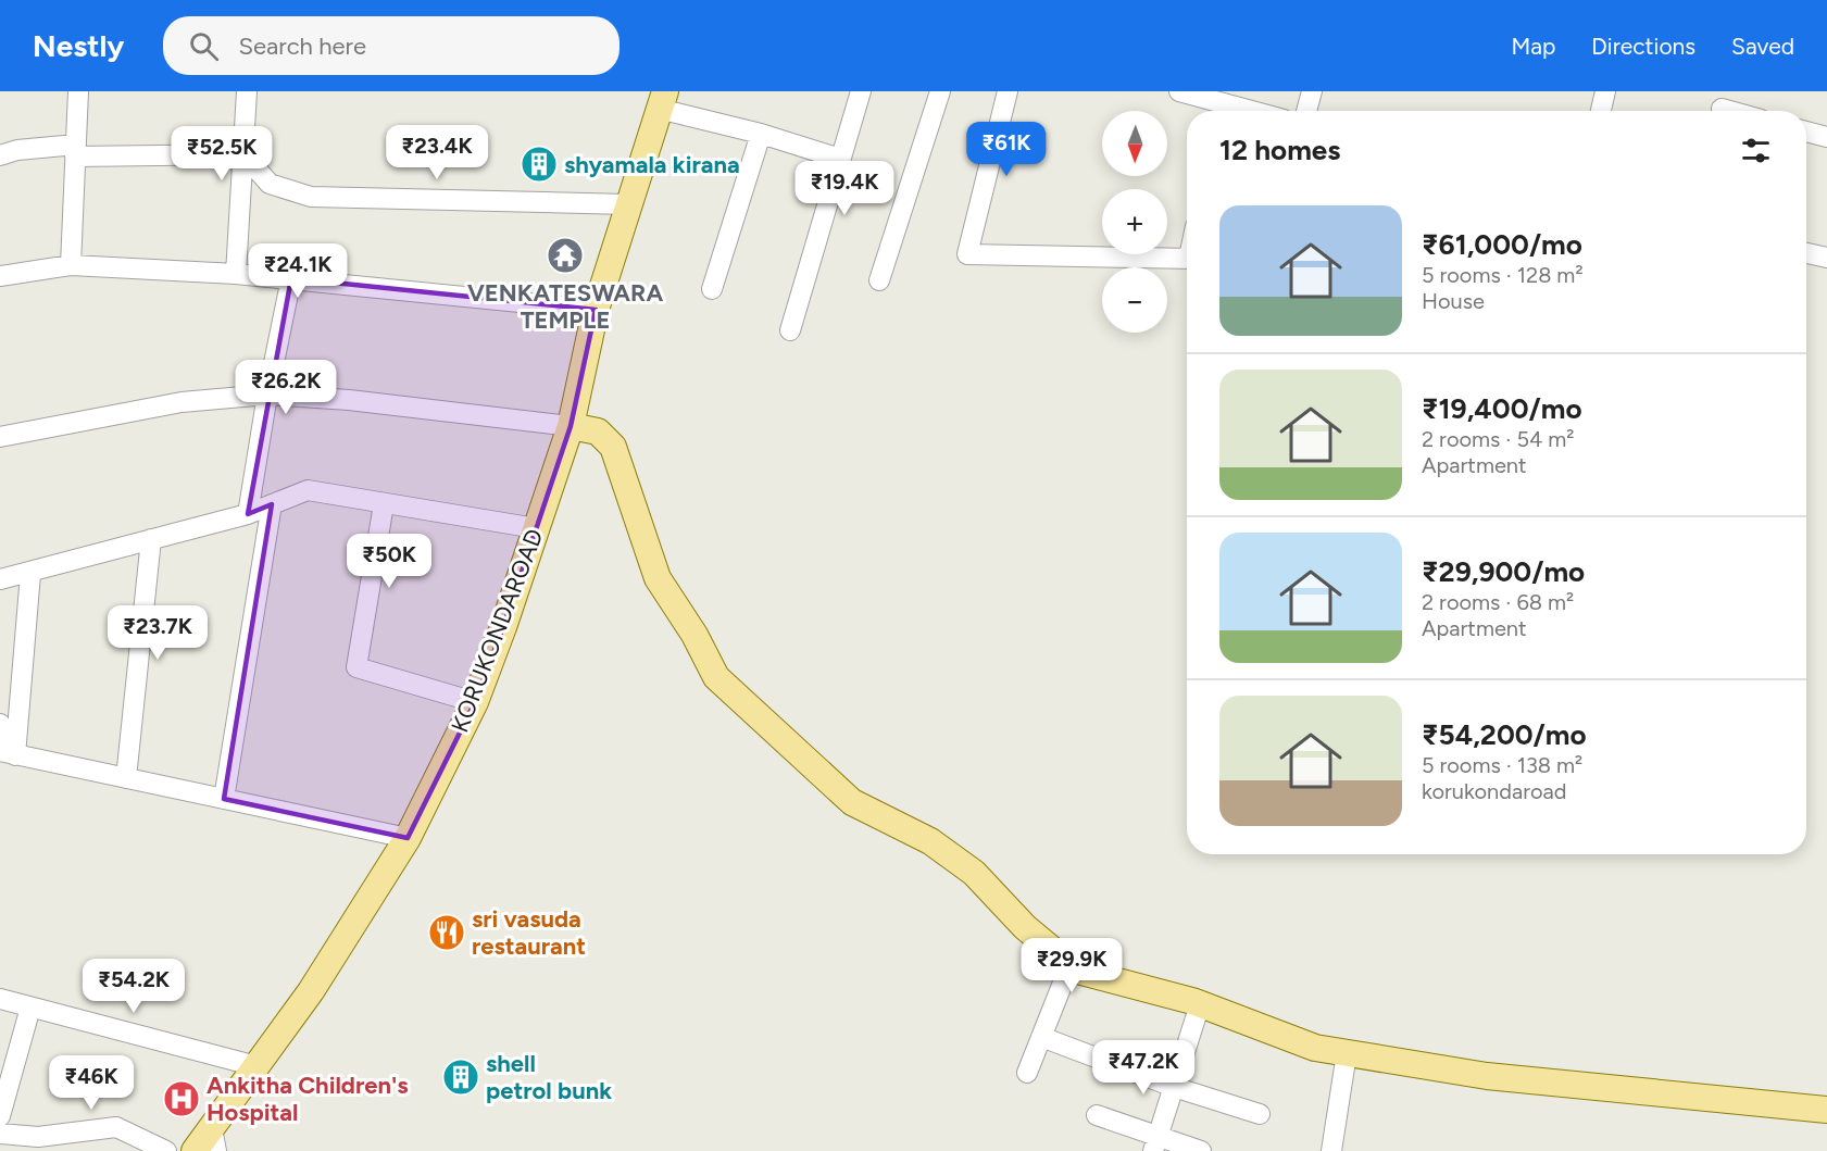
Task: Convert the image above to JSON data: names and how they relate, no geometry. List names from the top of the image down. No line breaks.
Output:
{"streets":{"main road":["KORUKONDAROAD"]},"places":{"building":["shyamala kirana","shell petrol bunk"],"temple":["VENKATESWARA TEMPLE"],"restaurant":["sri vasuda restaurant"],"hospital":["Ankitha Children's Hospital"]},"north":"bottom","page":{"header":"Nestly","search":"Search here","nav":["Map","Directions","Saved"],"map_buttons":["+","−"],"heading":"12 homes","price":["₹61K","₹23.4K","₹52.5K","₹19.4K","₹24.1K","₹26.2K","₹50K","₹23.7K","₹29.9K","₹54.2K","₹47.2K","₹46K"],"list":[{"name":"₹61,000/mo","note":"5 rooms · 128 m² · House"},{"name":"₹19,400/mo","note":"2 rooms · 54 m² · Apartment"},{"name":"₹29,900/mo","note":"2 rooms · 68 m² · Apartment"},{"name":"₹54,200/mo","note":"5 rooms · 138 m² · korukondaroad"}]}}
